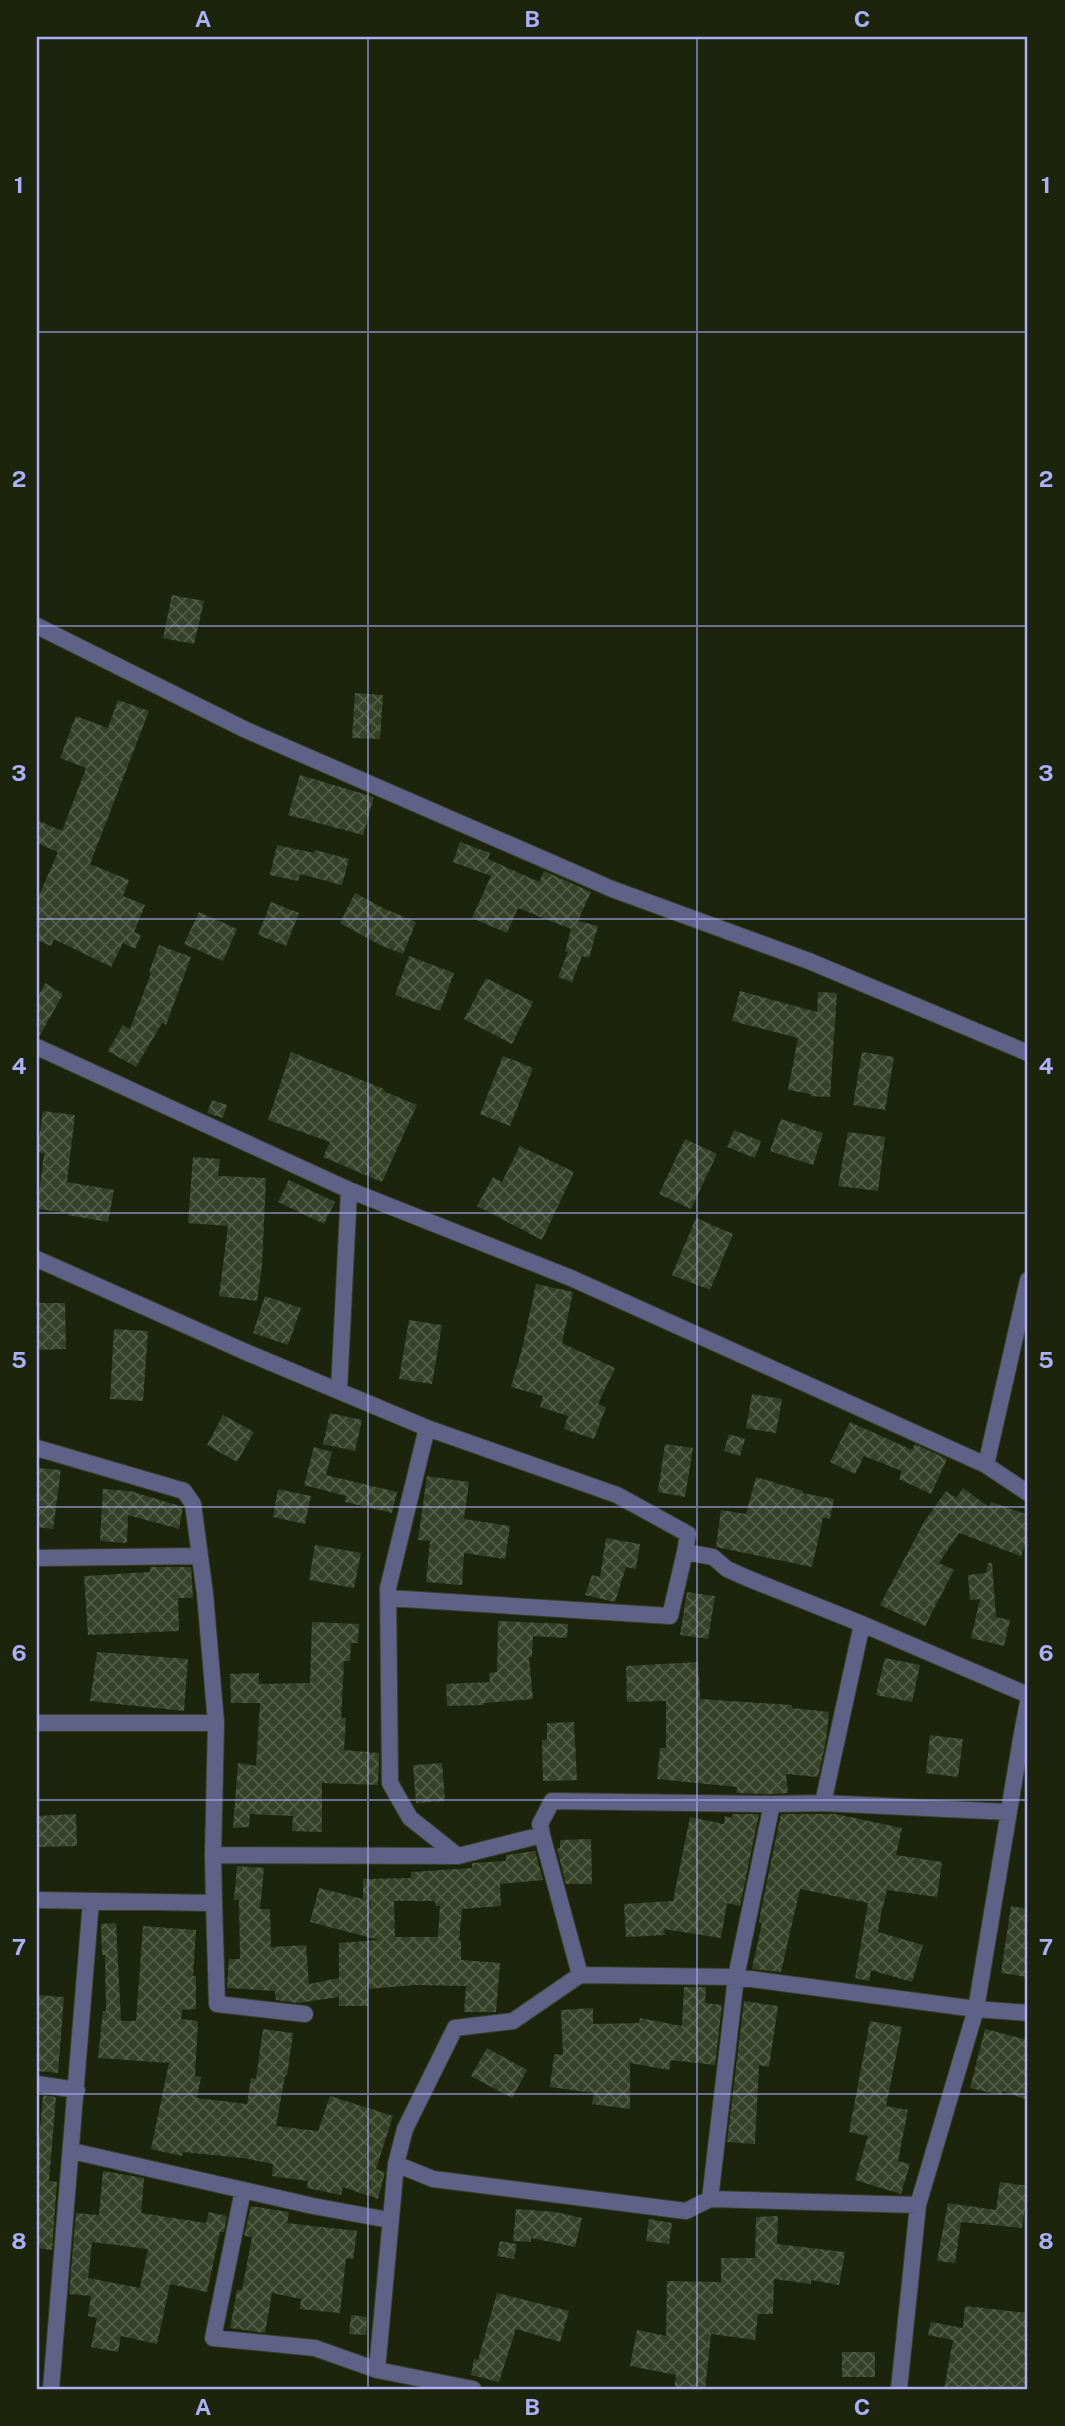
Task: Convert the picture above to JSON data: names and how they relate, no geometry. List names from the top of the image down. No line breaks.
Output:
{"grid":{"columns":["A","B","C"],"rows":["1","2","3","4","5","6","7","8"]}}
